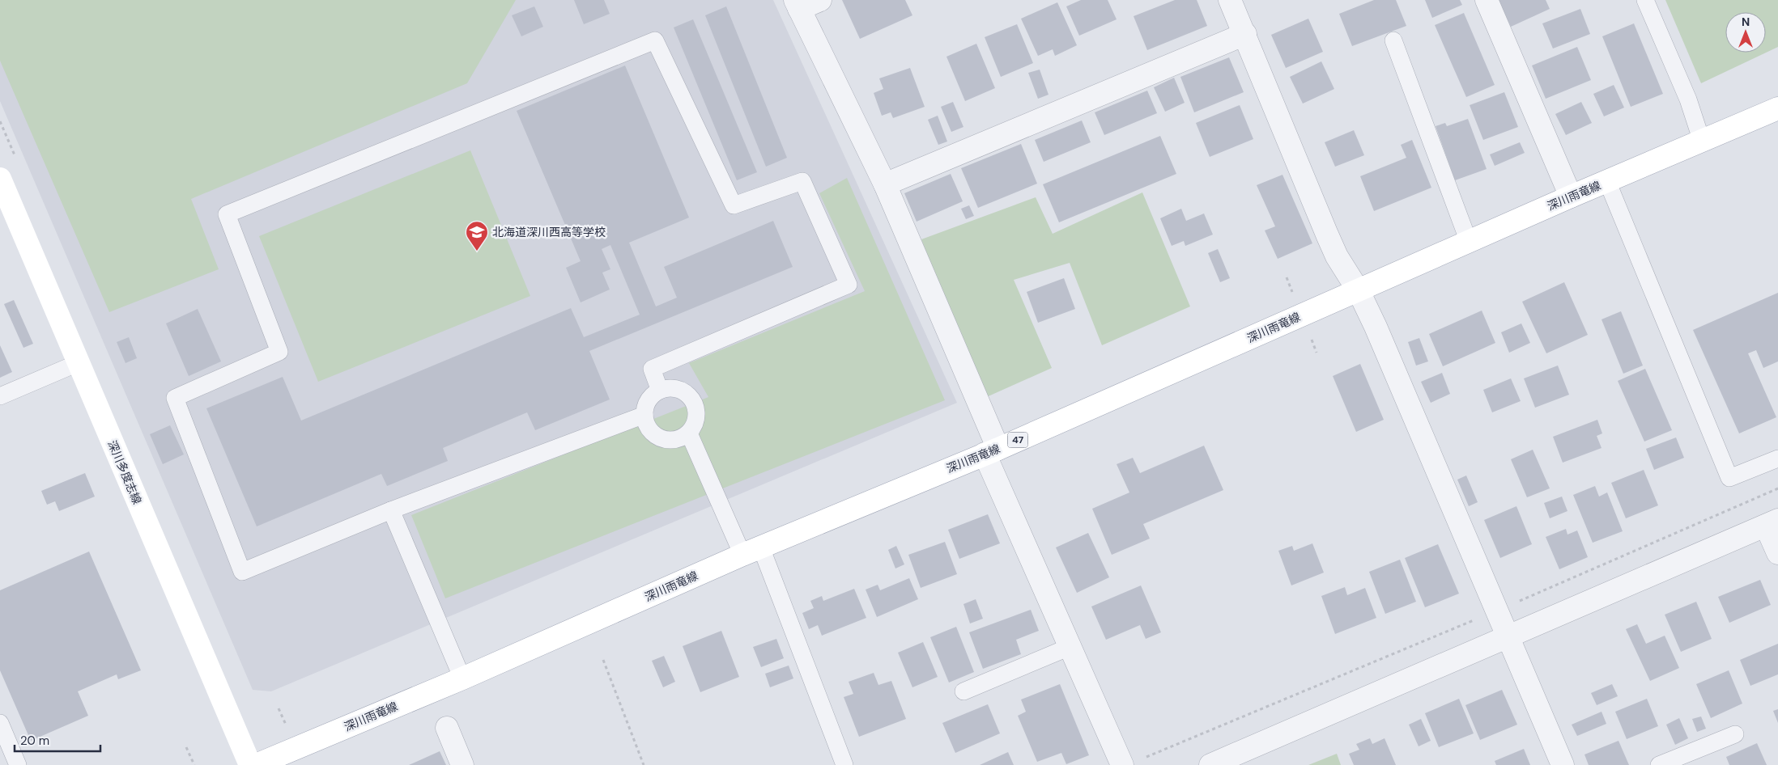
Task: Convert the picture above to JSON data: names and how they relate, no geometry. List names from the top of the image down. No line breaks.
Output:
{"streets":{"main road":["深川雨竜線","47","深川多度志線"]},"places":{"school or university":["北海道深川西高等学校"]},"scale_bar":"20 m","north":"top"}
